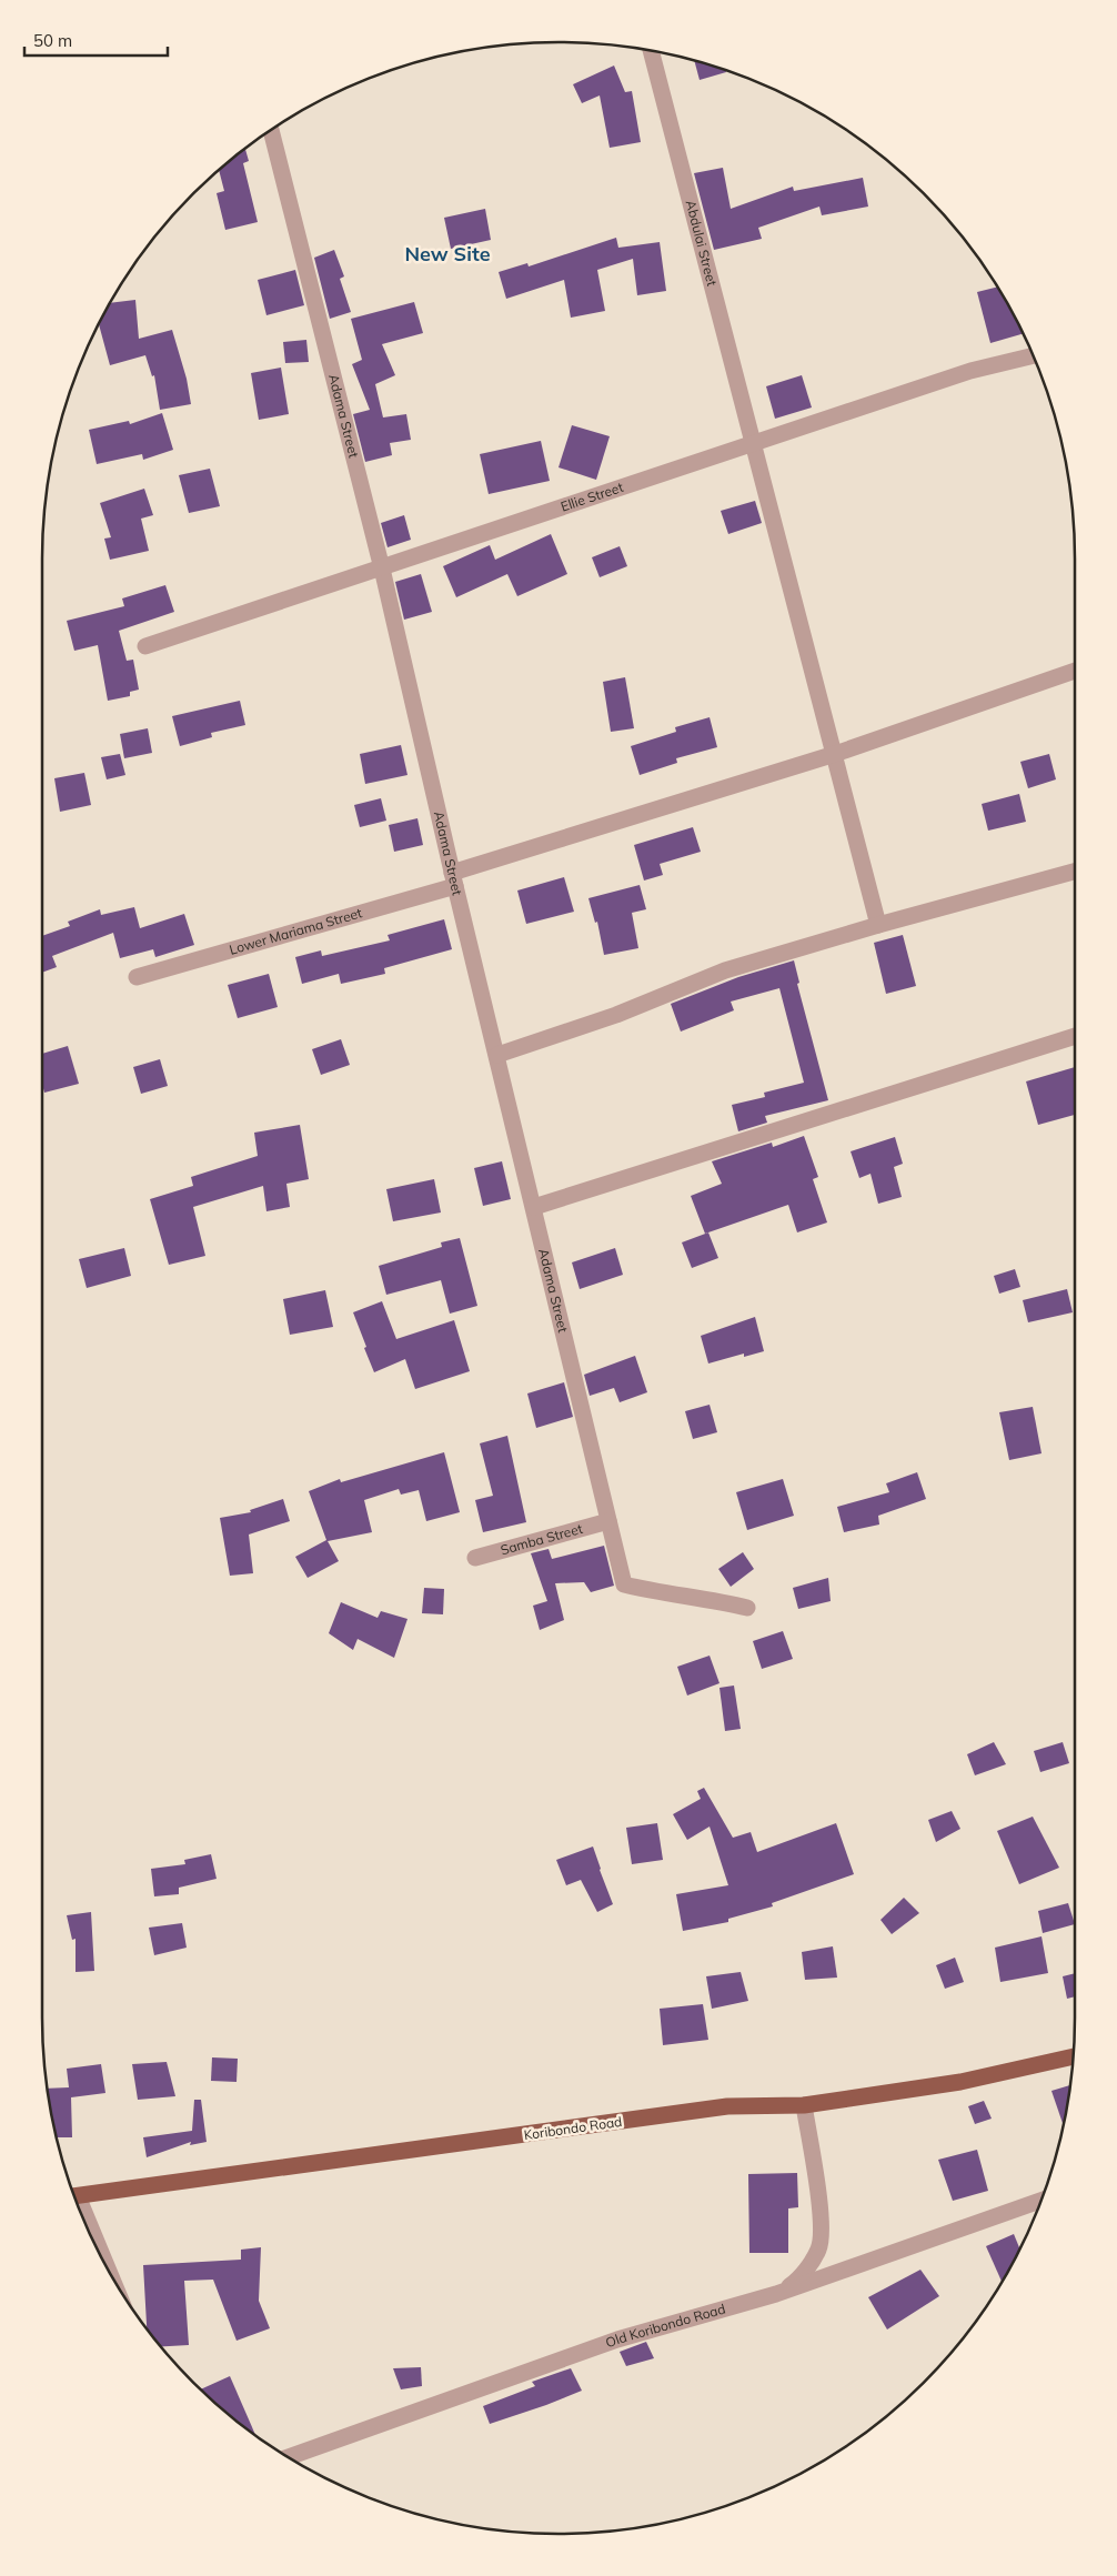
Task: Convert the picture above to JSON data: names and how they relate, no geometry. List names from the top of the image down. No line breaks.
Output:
{"streets":{"highway":["Koribondo Road"],"street":["Abdulai Street","Adama Street","Ellie Street","Lower Mariama Street","Samba Street","Old Koribondo Road"]},"crossings":[["Abdulai Street","Ellie Street"],["Abdulai Street","Lower Mariama Street"],["Adama Street","Ellie Street"],["Adama Street","Lower Mariama Street"],["Adama Street","Samba Street"]],"districts":["New Site"],"scale_bar":"50 m"}
